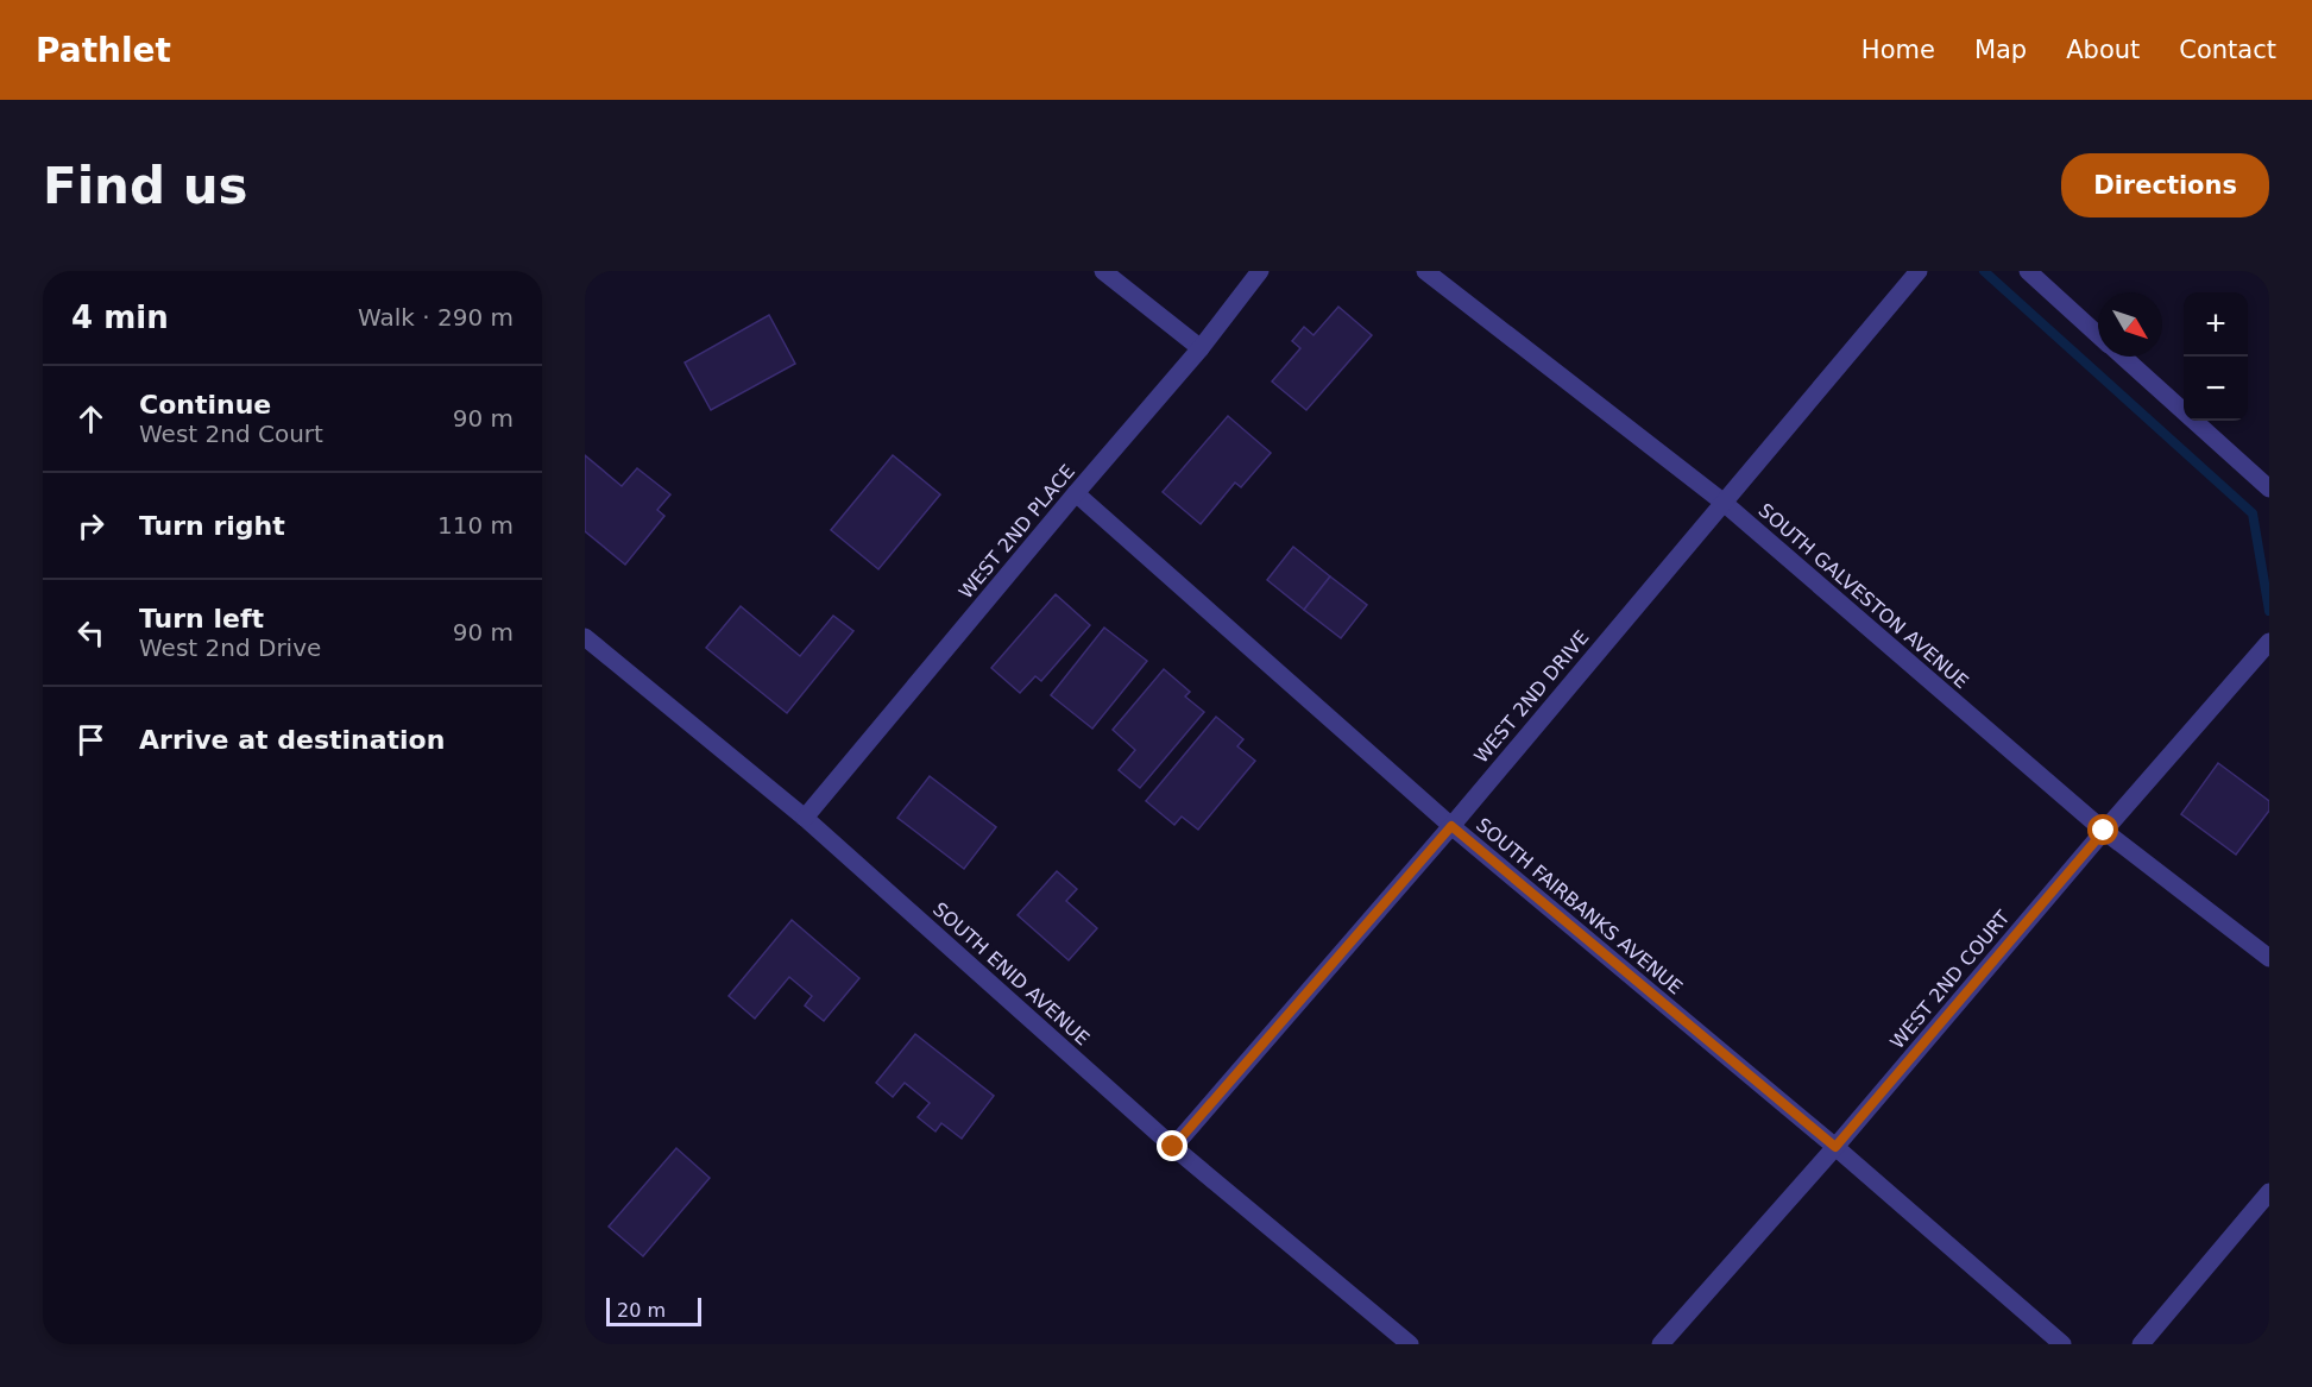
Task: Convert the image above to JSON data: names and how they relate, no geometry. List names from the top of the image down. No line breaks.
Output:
{"streets":{"street":["WEST 2ND PLACE","SOUTH GALVESTON AVENUE","WEST 2ND DRIVE","SOUTH FAIRBANKS AVENUE","SOUTH ENID AVENUE","WEST 2ND COURT"]},"crossings":[["WEST 2ND PLACE","SOUTH FAIRBANKS AVENUE"],["WEST 2ND PLACE","SOUTH ENID AVENUE"],["SOUTH GALVESTON AVENUE","WEST 2ND DRIVE"],["SOUTH GALVESTON AVENUE","WEST 2ND COURT"],["WEST 2ND DRIVE","SOUTH FAIRBANKS AVENUE"],["WEST 2ND DRIVE","SOUTH ENID AVENUE"],["SOUTH FAIRBANKS AVENUE","WEST 2ND COURT"]],"scale_bar":"20 m","north":"bottom right","page":{"header":"Pathlet","nav":["Home","Map","About","Contact"],"buttons":"Directions","title":"Find us","heading":["4 min","Walk · 290 m"],"map_buttons":["+","−"],"list":[["Continue","West 2nd Court","90 m"],["Turn right","110 m"],["Turn left","West 2nd Drive","90 m"],"Arrive at destination"],"scale":"20 m"}}
